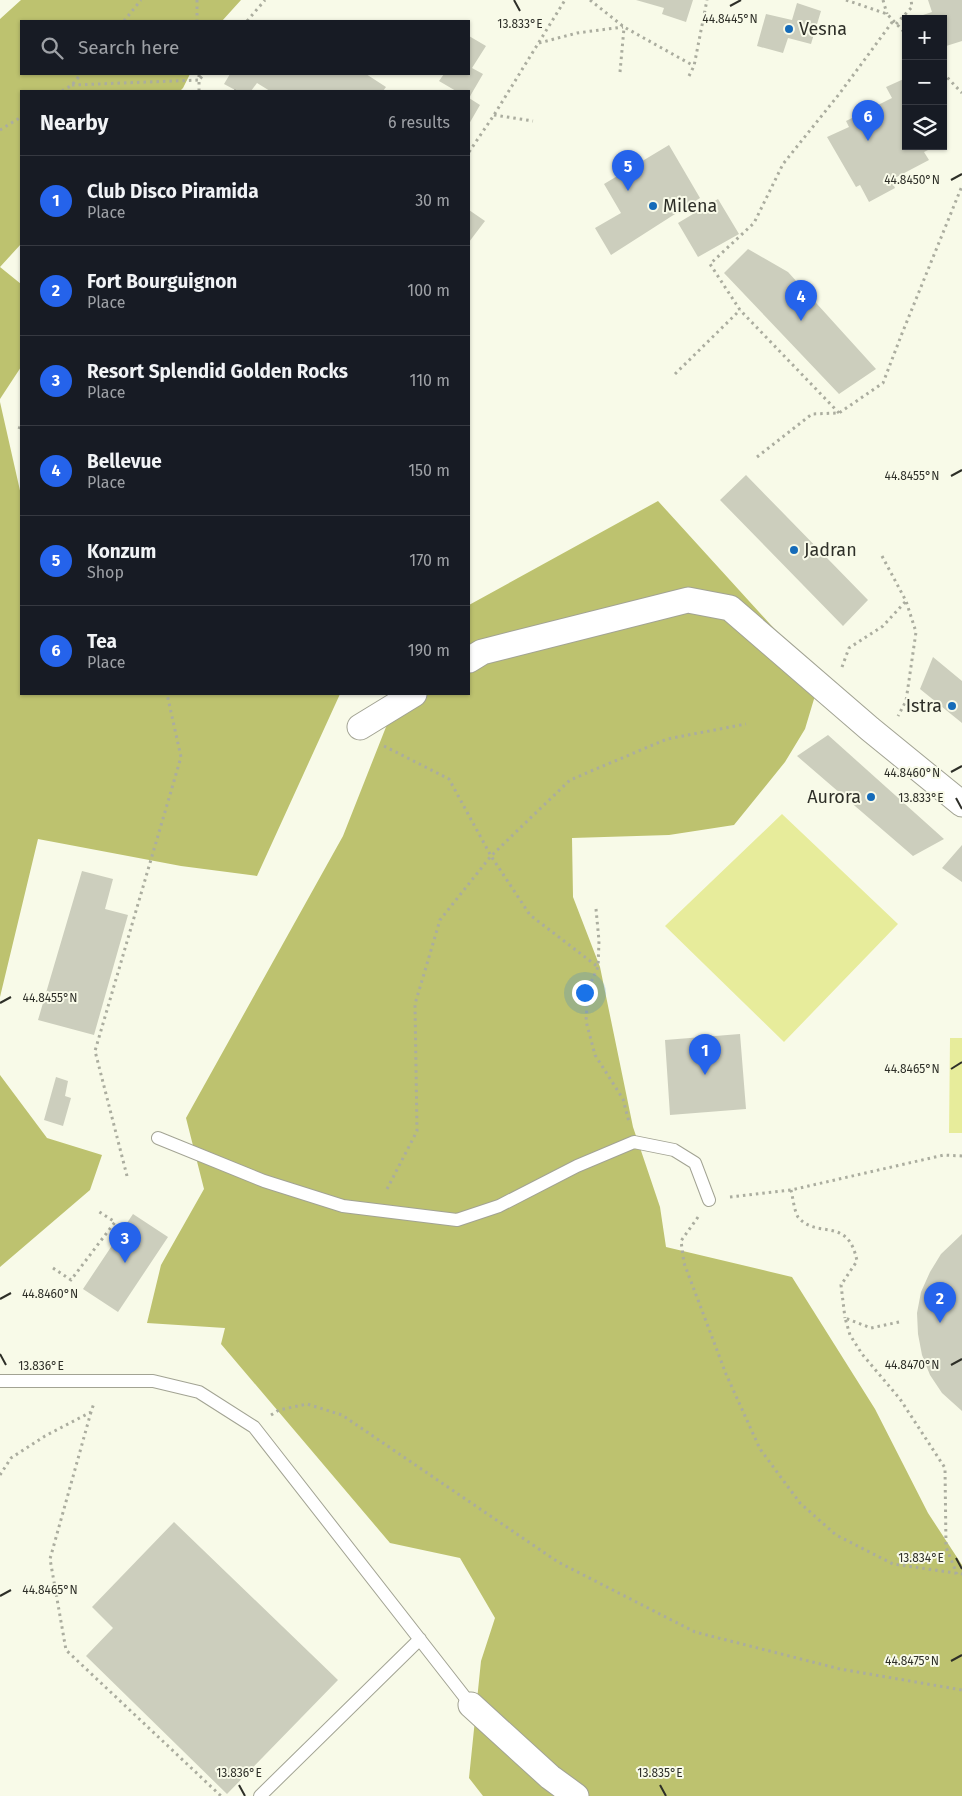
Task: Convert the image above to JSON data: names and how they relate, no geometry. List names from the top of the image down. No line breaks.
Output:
{"places":["Vesna","Milena","Jadran","Istra","Aurora"],"page":{"map_buttons":["+","−"],"search":"Search here","heading":["Nearby","6 results"],"pins":["6","5","4","1","3","2"],"list":[{"mark":"1","name":"Club Disco Piramida","note":"Place","value":"30 m"},{"mark":"2","name":"Fort Bourguignon","note":"Place","value":"100 m"},{"mark":"3","name":"Resort Splendid Golden Rocks","note":"Place","value":"110 m"},{"mark":"4","name":"Bellevue","note":"Place","value":"150 m"},{"mark":"5","name":"Konzum","note":"Shop","value":"170 m"},{"mark":"6","name":"Tea","note":"Place","value":"190 m"}]},"coordinates":["44.8445°N","13.833°E","44.8450°N","44.8455°N","44.8460°N","44.8465°N","44.8470°N","13.836°E","13.834°E","44.8475°N","13.835°E"]}
